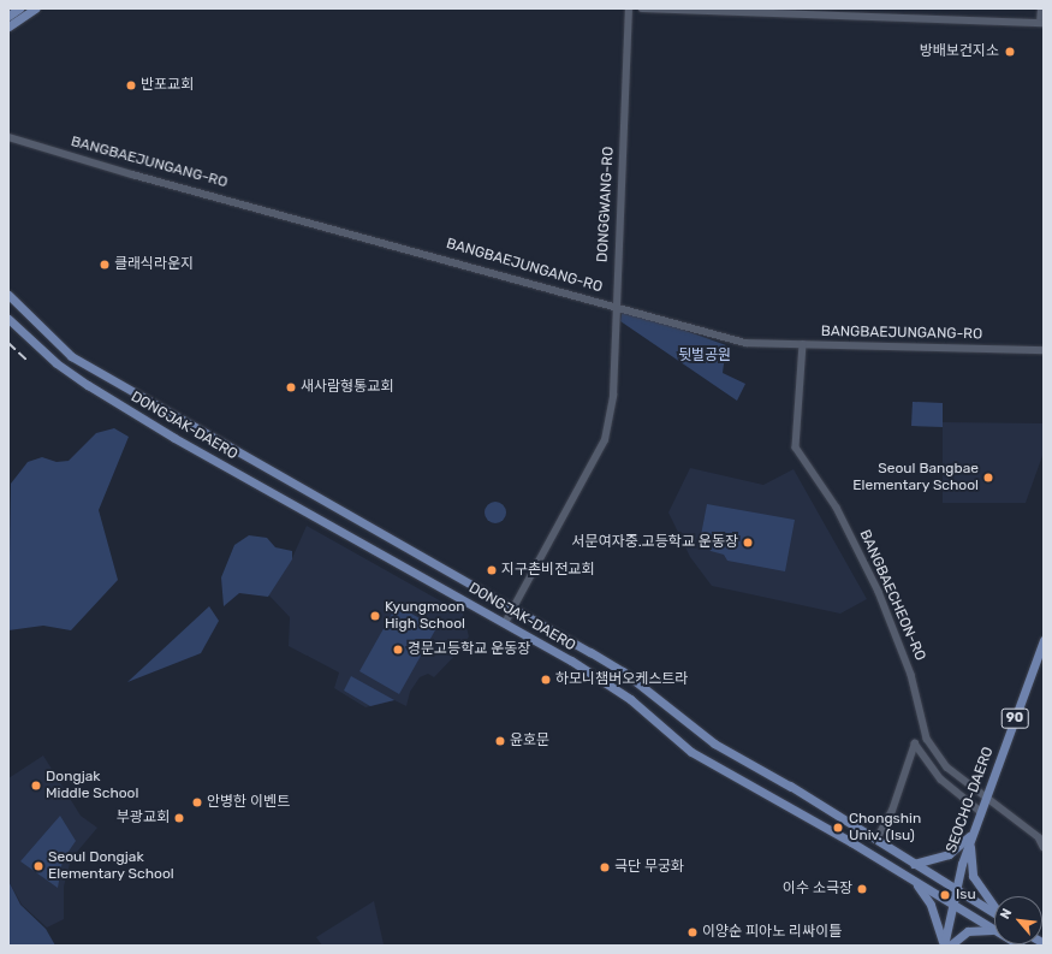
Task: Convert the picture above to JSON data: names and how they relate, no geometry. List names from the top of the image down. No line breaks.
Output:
{"streets":{"main road":["DONGJAK-DAERO","90","SEOCHO-DAERO"],"street":["BANGBAEJUNGANG-RO","DONGGWANG-RO","BANGBAECHEON-RO"]},"crossings":[["BANGBAEJUNGANG-RO","DONGGWANG-RO"],["BANGBAEJUNGANG-RO","BANGBAECHEON-RO"],["DONGGWANG-RO","DONGJAK-DAERO"],["DONGJAK-DAERO","90"],["DONGJAK-DAERO","SEOCHO-DAERO"],["BANGBAECHEON-RO","SEOCHO-DAERO"],["90","SEOCHO-DAERO"]],"parks":["뒷벌공원"],"places":["방배보건지소","반포교회","클래식라운지","새사람형통교회","Seoul Bangbae Elementary School","서문여자중.고등학교 운동장","지구촌비전교회","Kyungmoon High School","경문고등학교 운동장","하모니챔버오케스트라","윤호문","Dongjak Middle School","안병한 이벤트","부광교회","Chongshin Univ. (Isu)","Seoul Dongjak Elementary School","극단 무궁화","이수 소극장","Isu","이양순 피아노 리싸이틀"],"north":"top left"}
